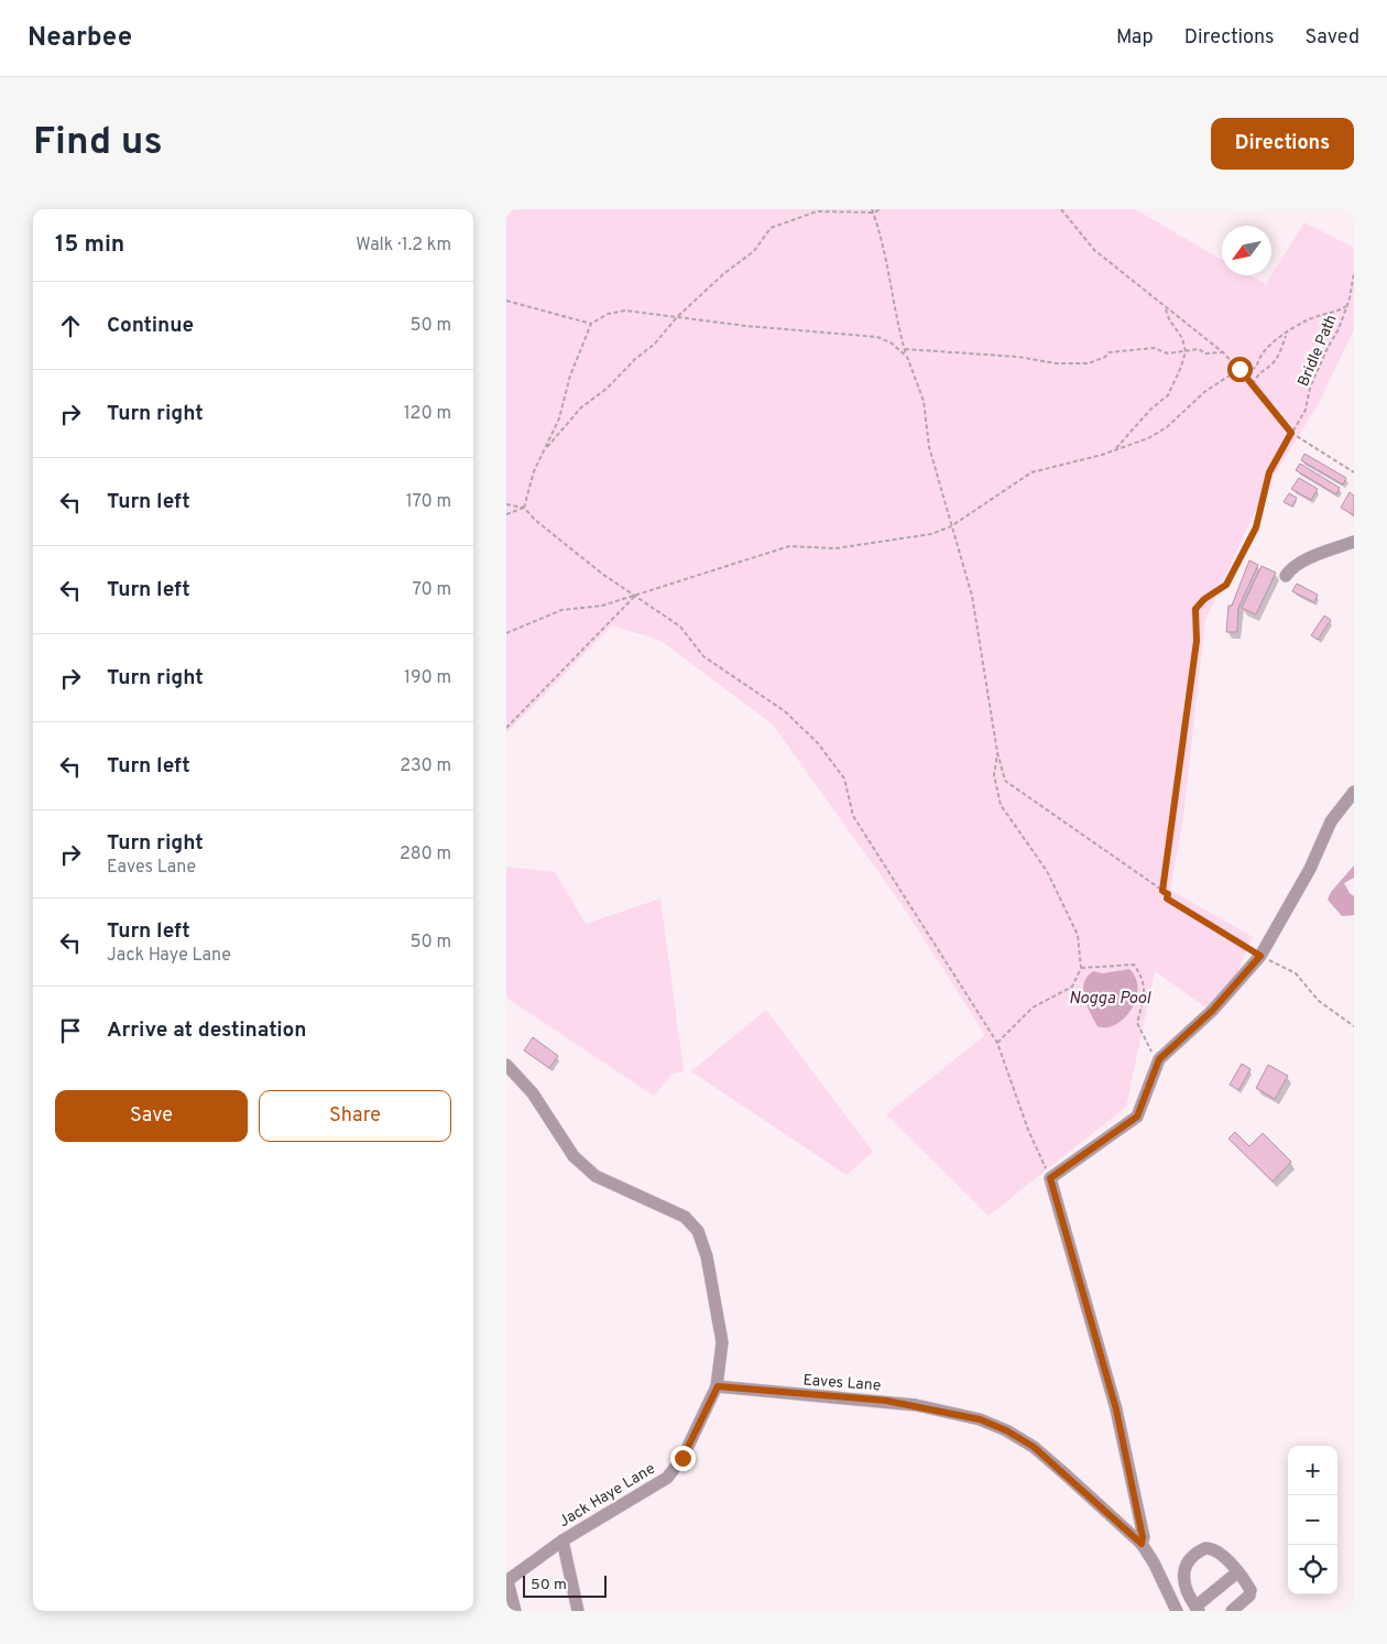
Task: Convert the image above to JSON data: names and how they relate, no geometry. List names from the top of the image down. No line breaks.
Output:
{"streets":{"street":["Eaves Lane","Jack Haye Lane"],"path":["Bridle Path"]},"crossings":[["Eaves Lane","Jack Haye Lane"]],"water":["Nogga Pool"],"scale_bar":"50 m","north":"bottom left","page":{"header":"Nearbee","nav":["Map","Directions","Saved"],"buttons":["Directions",["Save","Share"]],"title":"Find us","heading":["15 min","Walk · 1.2 km"],"list":[["Continue","50 m"],["Turn right","120 m"],["Turn left","170 m"],["Turn left","70 m"],["Turn right","190 m"],["Turn left","230 m"],["Turn right","Eaves Lane","280 m"],["Turn left","Jack Haye Lane","50 m"],"Arrive at destination"],"map_buttons":["+","−"],"scale":"50 m"}}
